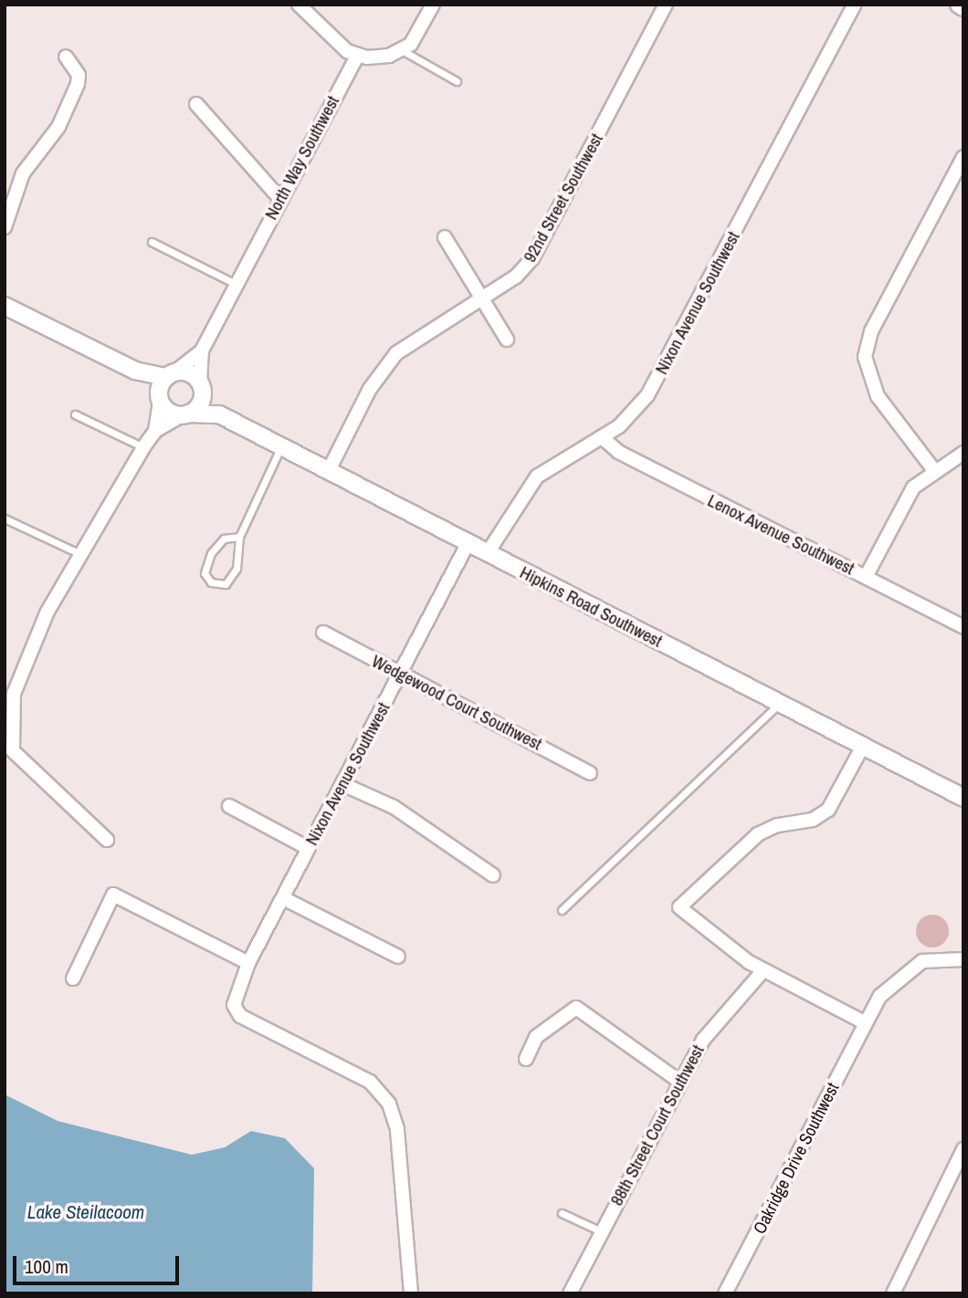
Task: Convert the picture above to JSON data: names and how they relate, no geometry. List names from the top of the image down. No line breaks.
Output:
{"streets":{"street":["North Way Southwest","92nd Street Southwest","Nixon Avenue Southwest","Lenox Avenue Southwest","Hipkins Road Southwest","Wedgewood Court Southwest","88th Street Court Southwest","Oakridge Drive Southwest"]},"crossings":[["North Way Southwest","Hipkins Road Southwest"],["92nd Street Southwest","Hipkins Road Southwest"],["Nixon Avenue Southwest","Lenox Avenue Southwest"],["Nixon Avenue Southwest","Hipkins Road Southwest"],["Nixon Avenue Southwest","Wedgewood Court Southwest"]],"water":["Lake Steilacoom"],"scale_bar":"100 m"}
